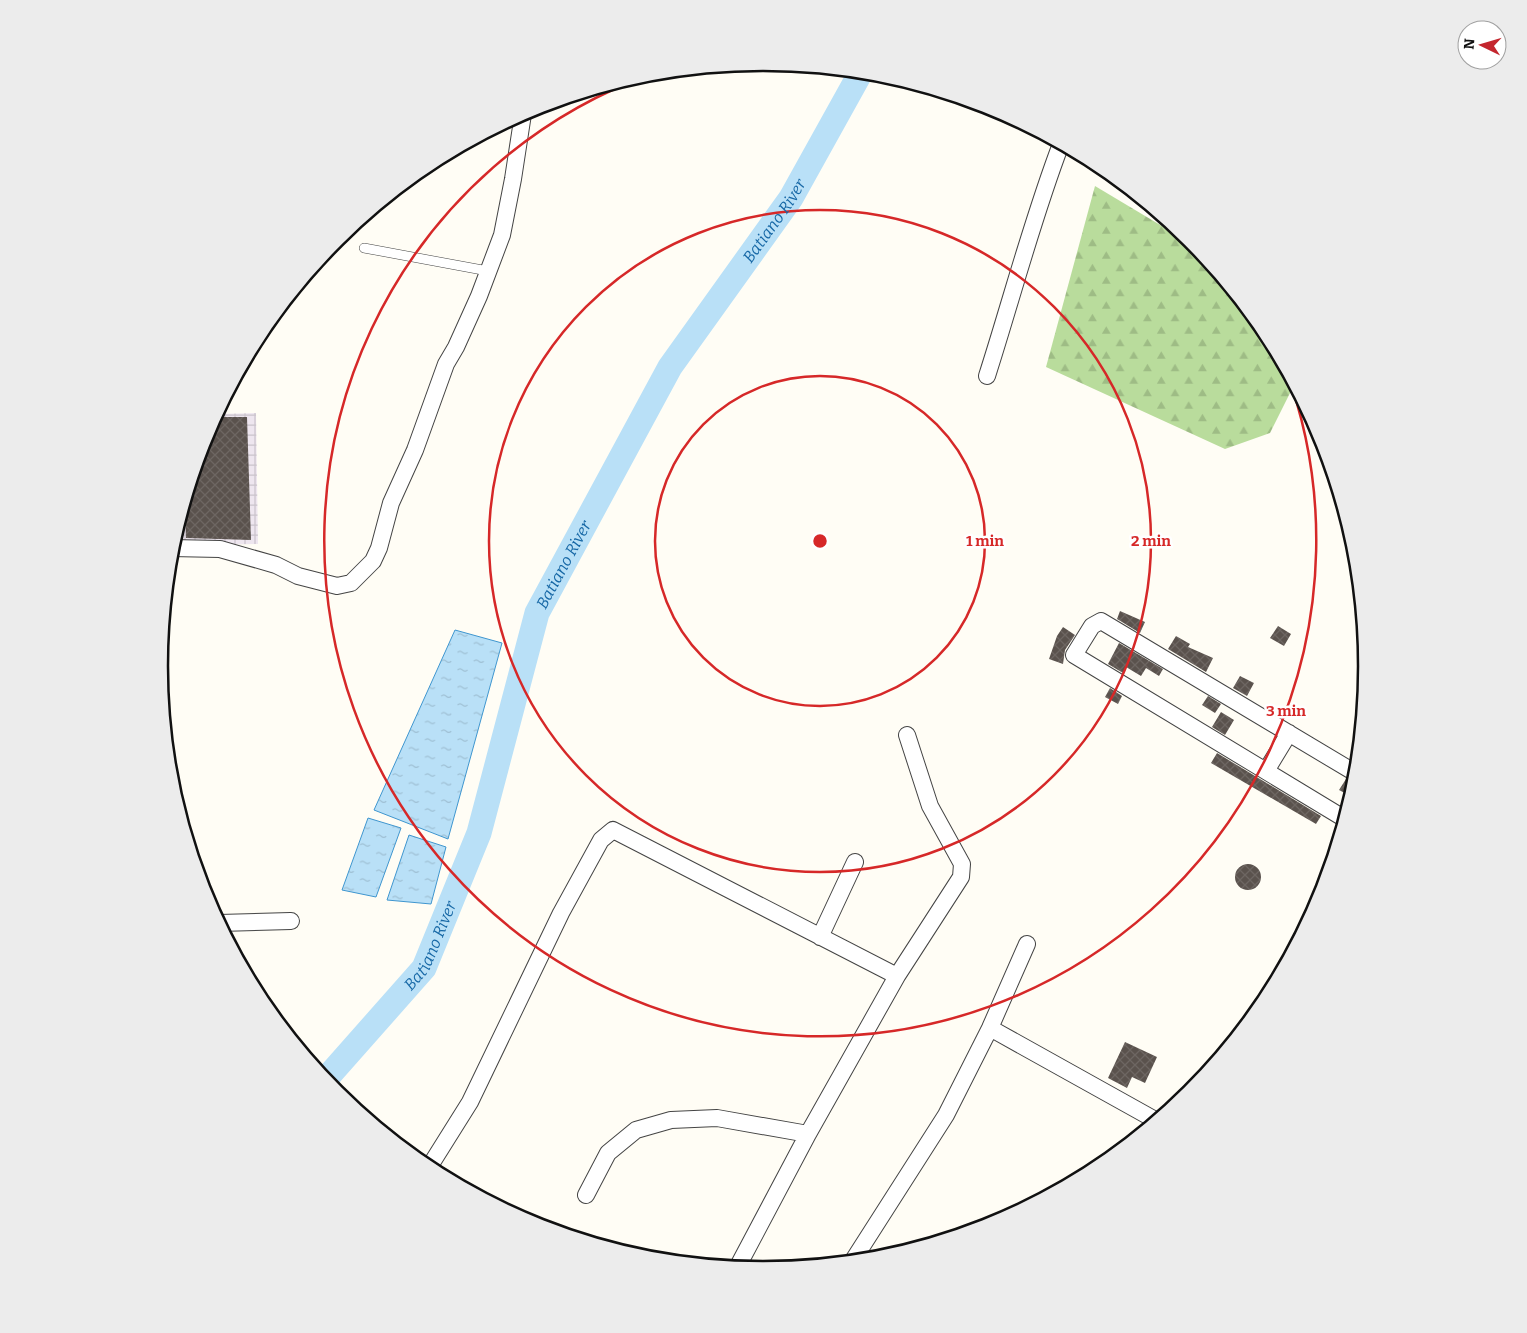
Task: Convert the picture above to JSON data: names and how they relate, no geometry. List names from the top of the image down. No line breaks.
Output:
{"water":["Batiano River"],"north":"left","rings":["1 min","2 min","3 min"]}
